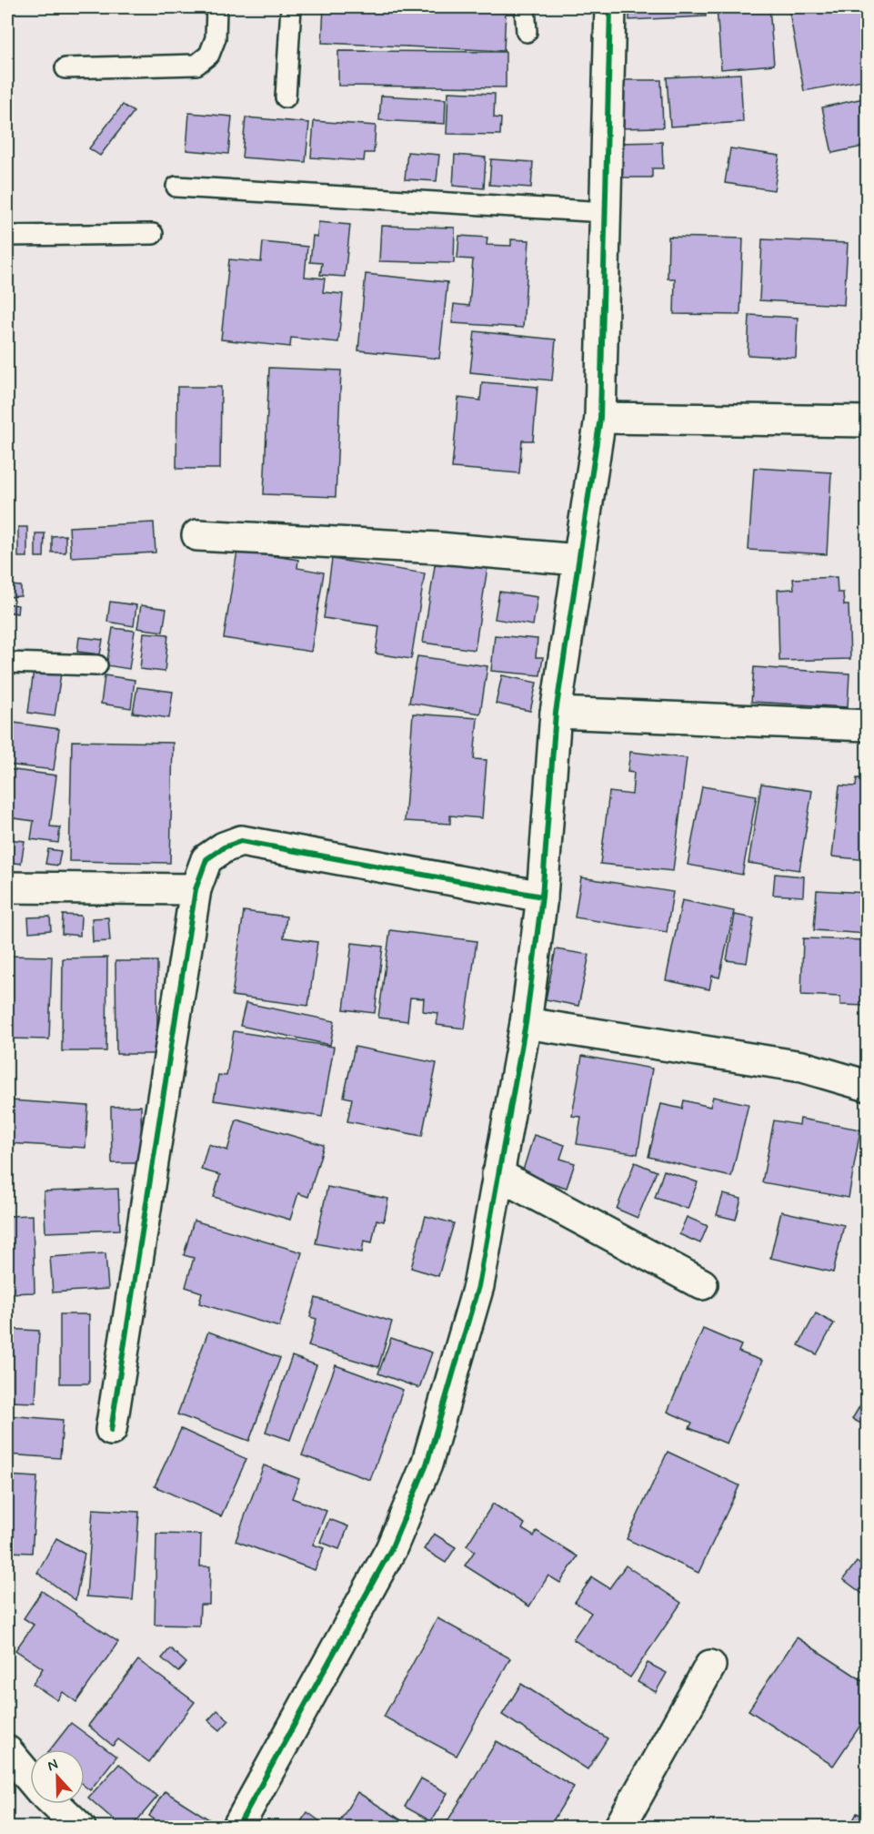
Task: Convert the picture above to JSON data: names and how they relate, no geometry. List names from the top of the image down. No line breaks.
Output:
{"north":"top"}
